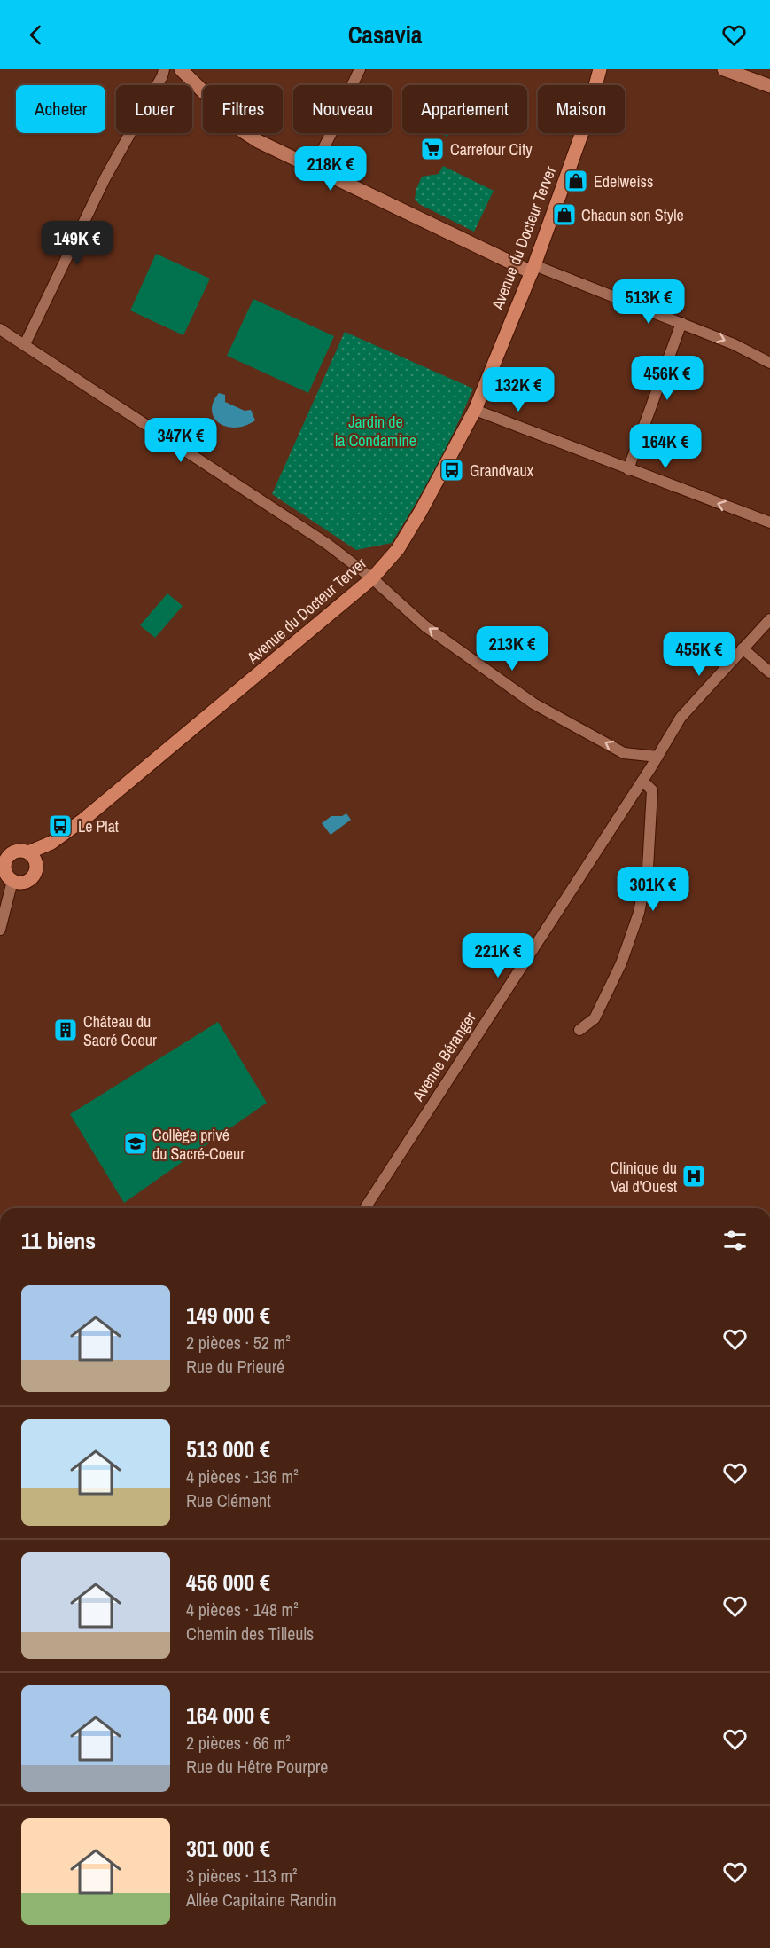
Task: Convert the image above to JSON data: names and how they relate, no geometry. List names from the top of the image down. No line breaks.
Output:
{"streets":{"main road":["Avenue du Docteur Terver"],"street":["Avenue Béranger"]},"parks":["Jardin de la Condamine"],"places":{"supermarket":["Carrefour City"],"shop":["Edelweiss","Chacun son Style"],"bus stop":["Grandvaux","Le Plat"],"building":["Château du Sacré Coeur"],"school or university":["Collège privé du Sacré-Coeur"],"hospital":["Clinique du Val d'Ouest"]},"page":{"header":"Casavia","chip":["Acheter","Louer","Filtres","Nouveau","Appartement","Maison"],"price":["218K €","149K €","513K €","456K €","132K €","347K €","164K €","213K €","455K €","301K €","221K €"],"heading":"11 biens","list":[{"name":"149 000 €","note":"2 pièces · 52 m² · Rue du Prieuré"},{"name":"513 000 €","note":"4 pièces · 136 m² · Rue Clément"},{"name":"456 000 €","note":"4 pièces · 148 m² · Chemin des Tilleuls"},{"name":"164 000 €","note":"2 pièces · 66 m² · Rue du Hêtre Pourpre"},{"name":"301 000 €","note":"3 pièces · 113 m² · Allée Capitaine Randin"}]}}
